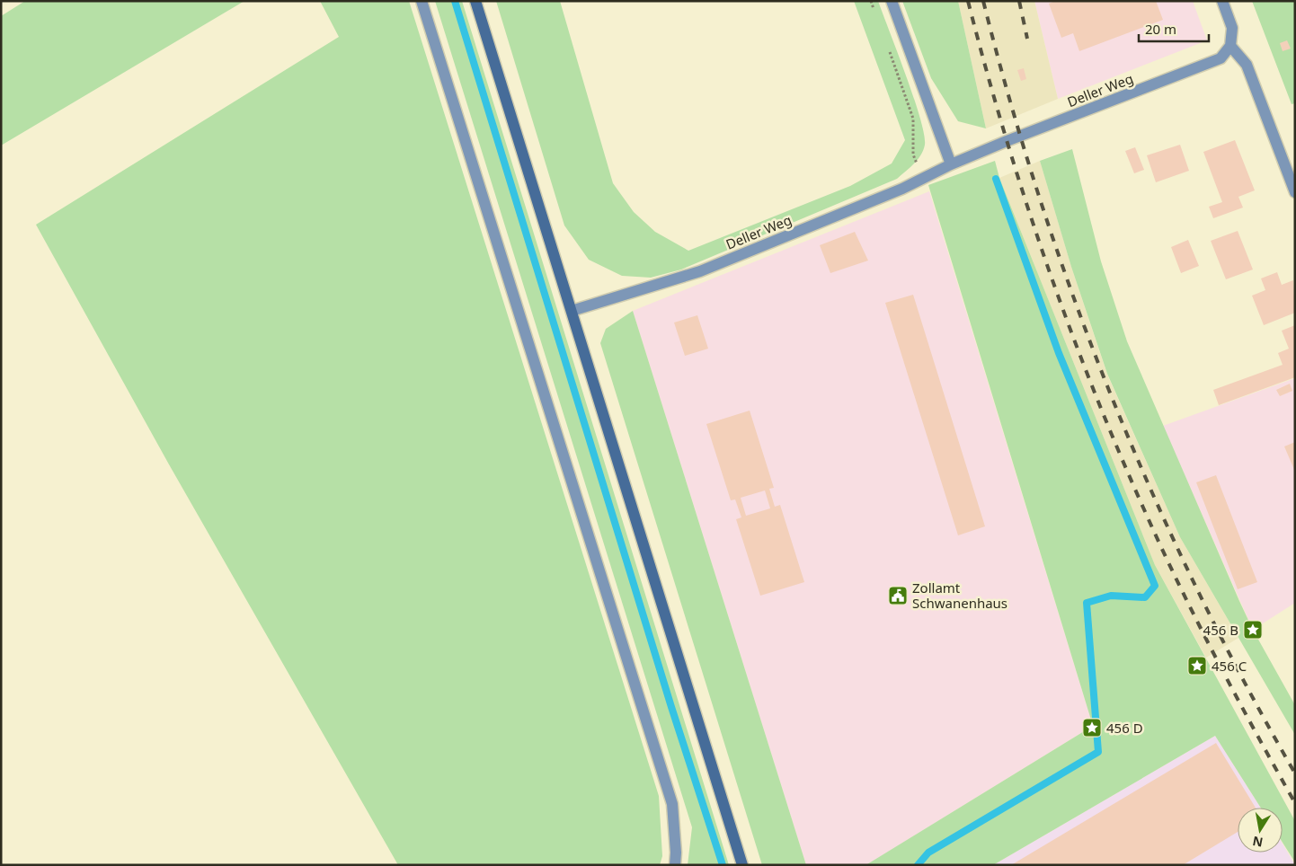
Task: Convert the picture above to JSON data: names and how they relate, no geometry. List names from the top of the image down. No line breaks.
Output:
{"streets":{"street":["Deller Weg"]},"places":{"public building":["Zollamt Schwanenhaus"],"place":["456 B","456 C","456 D"]},"scale_bar":"20 m","north":"bottom"}
